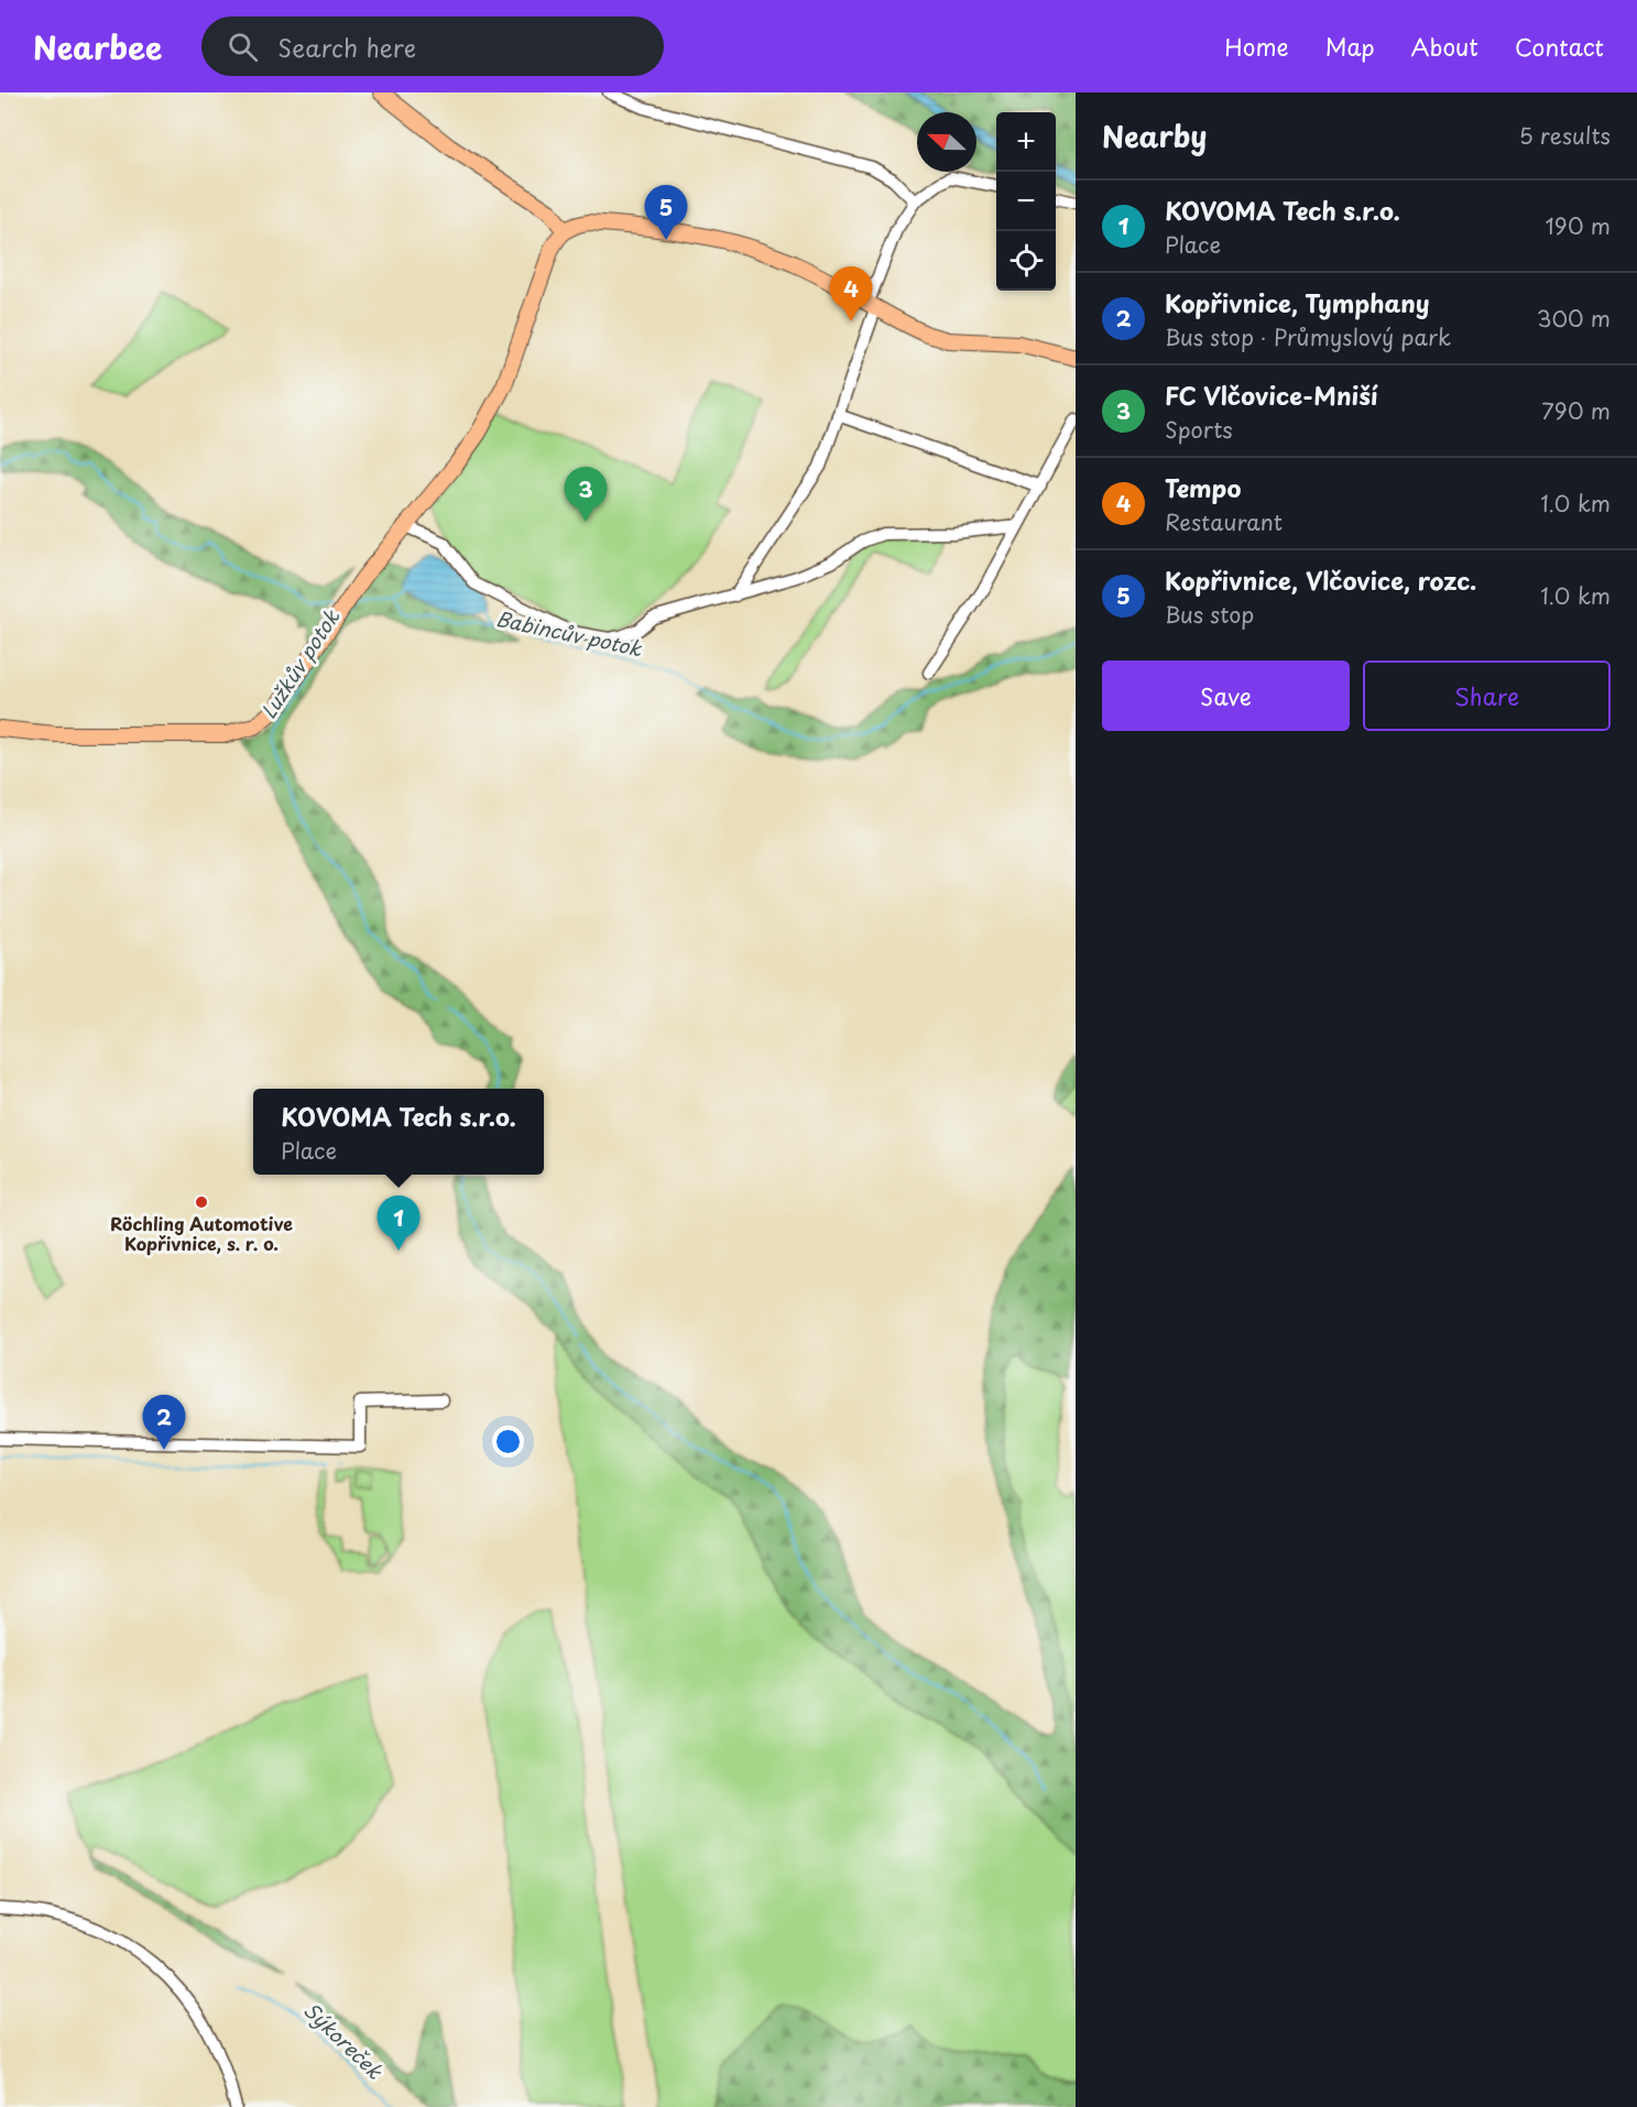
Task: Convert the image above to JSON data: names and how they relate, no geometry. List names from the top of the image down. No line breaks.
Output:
{"water":["Babincův potok","Lužkův potok","Sýkoreček"],"places":["Röchling Automotive Kopřivnice, s. r. o."],"north":"left","page":{"header":"Nearbee","search":"Search here","nav":["Home","Map","About","Contact"],"heading":["Nearby","5 results"],"map_buttons":["+","−"],"list":[{"mark":"1","name":"KOVOMA Tech s.r.o.","note":"Place","value":"190 m"},{"mark":"2","name":"Kopřivnice, Tymphany","note":"Bus stop · Průmyslový park","value":"300 m"},{"mark":"3","name":"FC Vlčovice-Mniší","note":"Sports","value":"790 m"},{"mark":"4","name":"Tempo","note":"Restaurant","value":"1.0 km"},{"mark":"5","name":"Kopřivnice, Vlčovice, rozc.","note":"Bus stop","value":"1.0 km"}],"pins":["5","4","3","1","2"],"buttons":["Save","Share"],"popup":["KOVOMA Tech s.r.o.","Place"]}}
